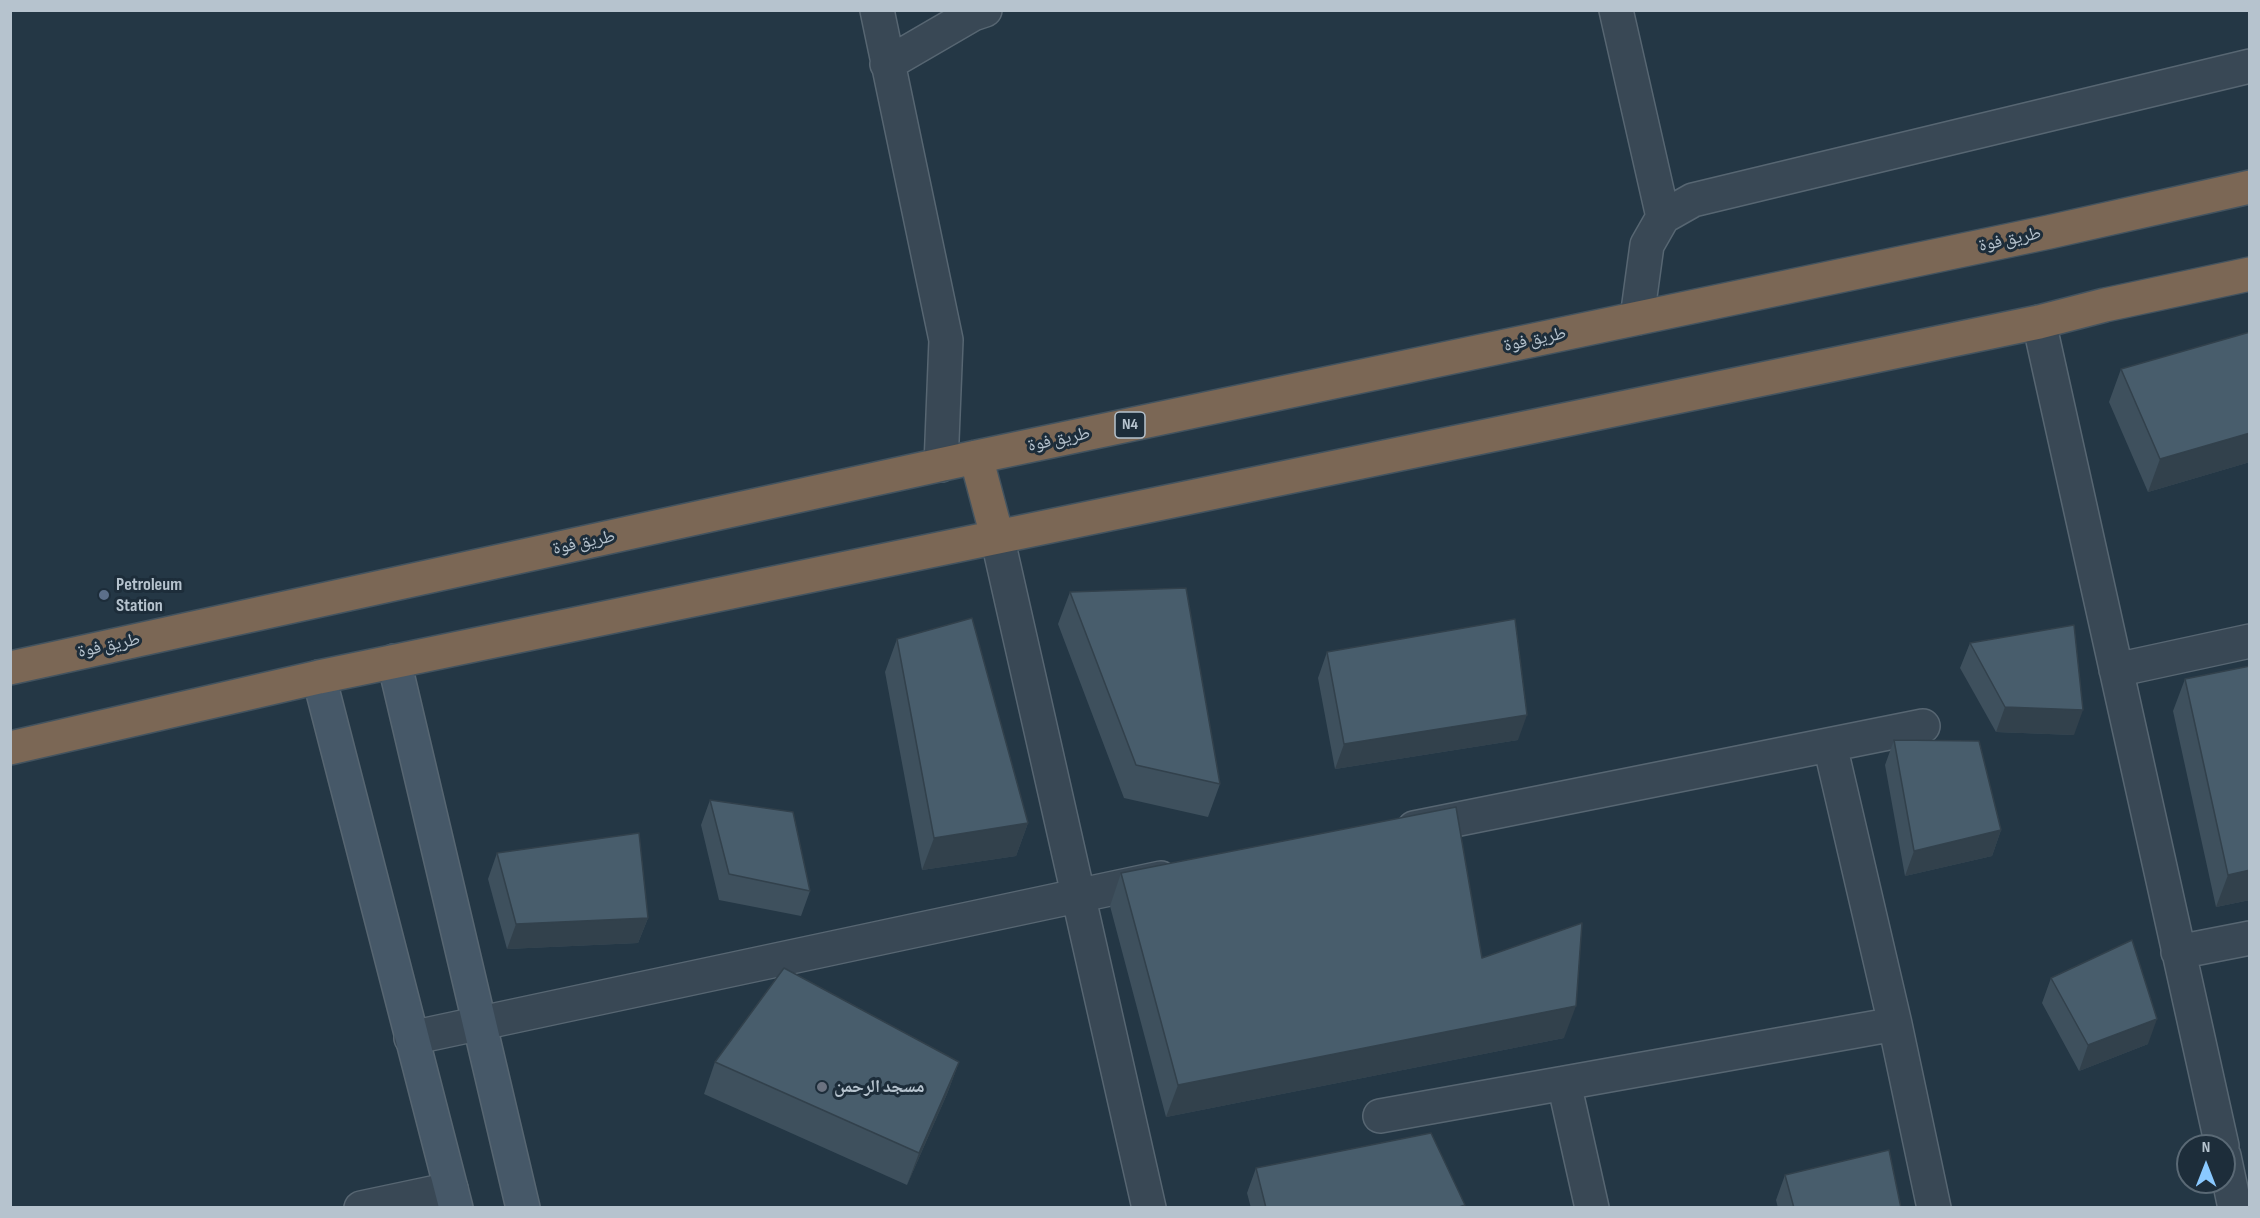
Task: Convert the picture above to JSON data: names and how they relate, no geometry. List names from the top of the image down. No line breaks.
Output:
{"streets":{"highway":["طريق فوة","N4"]},"places":["Petroleum Station","مسجد الرحمن"],"north":"top"}
